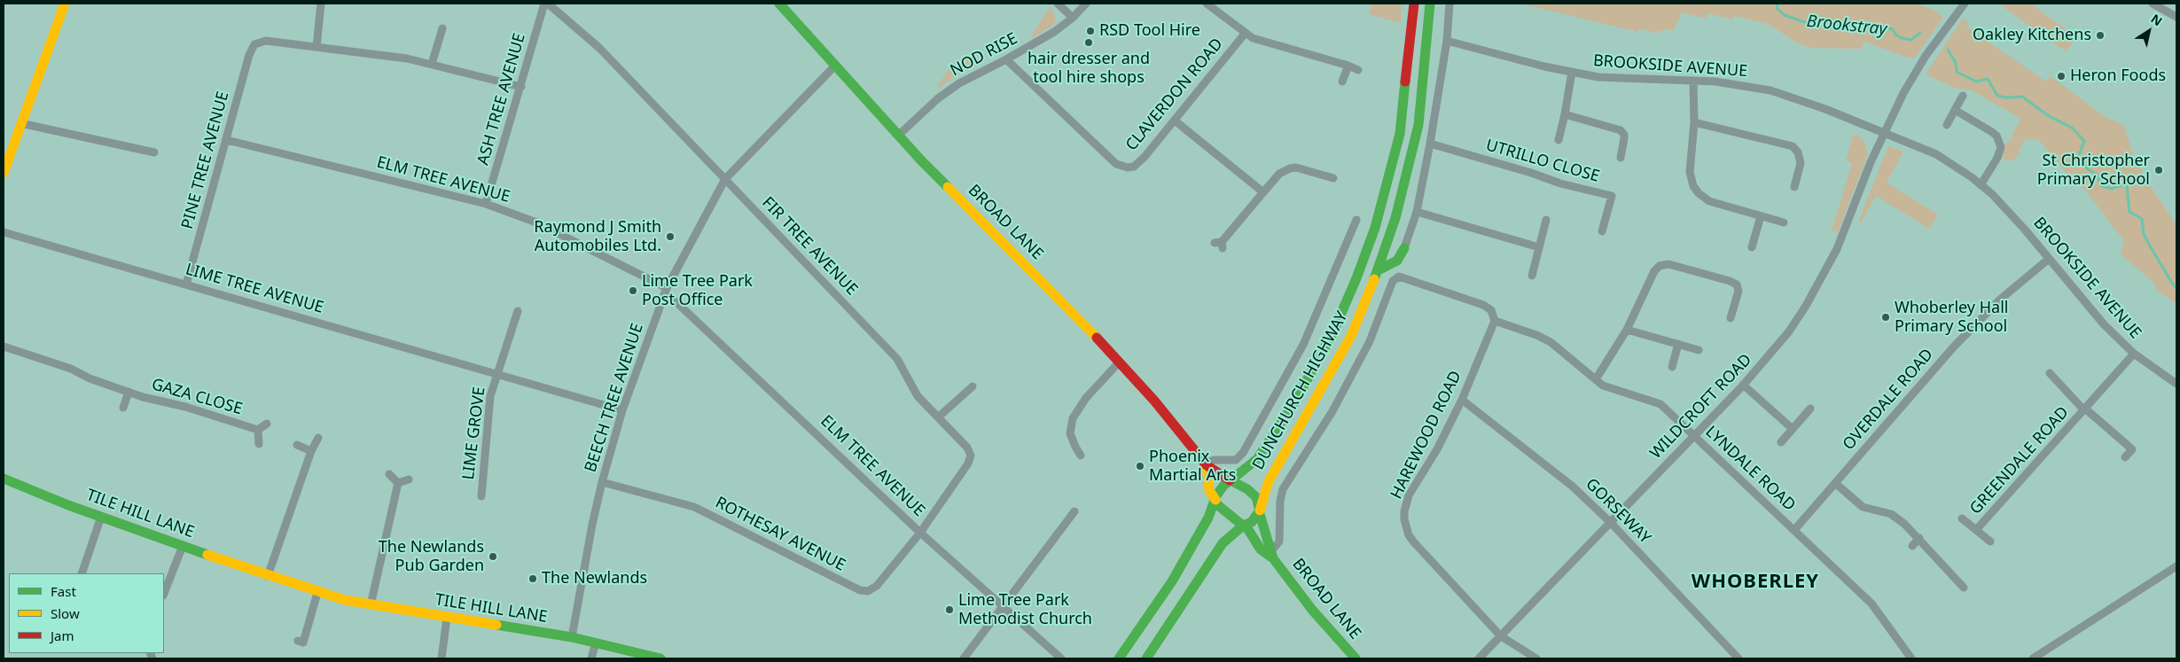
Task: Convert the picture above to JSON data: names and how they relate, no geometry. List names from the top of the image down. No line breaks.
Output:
{"streets":{"main road":["BROAD LANE","DUNCHURCH HIGHWAY","TILE HILL LANE"],"street":["NOD RISE","BROOKSIDE AVENUE","CLAVERDON ROAD","ASH TREE AVENUE","PINE TREE AVENUE","UTRILLO CLOSE","ELM TREE AVENUE","FIR TREE AVENUE","LIME TREE AVENUE","GAZA CLOSE","BEECH TREE AVENUE","OVERDALE ROAD","WILDCROFT ROAD","LIME GROVE","HAREWOOD ROAD","GREENDALE ROAD","LYNDALE ROAD","GORSEWAY","ROTHESAY AVENUE"]},"crossings":[["NOD RISE","CLAVERDON ROAD"],["NOD RISE","BROAD LANE"],["BROOKSIDE AVENUE","OVERDALE ROAD"],["BROOKSIDE AVENUE","WILDCROFT ROAD"],["BROOKSIDE AVENUE","GREENDALE ROAD"],["ASH TREE AVENUE","ELM TREE AVENUE"],["PINE TREE AVENUE","ELM TREE AVENUE"],["PINE TREE AVENUE","LIME TREE AVENUE"],["ELM TREE AVENUE","FIR TREE AVENUE"],["ELM TREE AVENUE","BEECH TREE AVENUE"],["ELM TREE AVENUE","ROTHESAY AVENUE"],["BROAD LANE","DUNCHURCH HIGHWAY"],["BROAD LANE","BEECH TREE AVENUE"],["FIR TREE AVENUE","BEECH TREE AVENUE"],["FIR TREE AVENUE","ROTHESAY AVENUE"],["LIME TREE AVENUE","BEECH TREE AVENUE"],["LIME TREE AVENUE","LIME GROVE"],["DUNCHURCH HIGHWAY","HAREWOOD ROAD"],["DUNCHURCH HIGHWAY","LYNDALE ROAD"],["BEECH TREE AVENUE","TILE HILL LANE"],["BEECH TREE AVENUE","ROTHESAY AVENUE"],["OVERDALE ROAD","LYNDALE ROAD"],["WILDCROFT ROAD","HAREWOOD ROAD"],["WILDCROFT ROAD","LYNDALE ROAD"],["WILDCROFT ROAD","GORSEWAY"],["HAREWOOD ROAD","LYNDALE ROAD"],["HAREWOOD ROAD","GORSEWAY"]],"districts":["WHOBERLEY"],"water":["Brookstray"],"places":["RSD Tool Hire","Oakley Kitchens","hair dresser and tool hire shops","Heron Foods","St Christopher Primary School","Raymond J Smith Automobiles Ltd.","Lime Tree Park Post Office","Whoberley Hall Primary School","Phoenix Martial Arts","The Newlands Pub Garden","The Newlands","Lime Tree Park Methodist Church"],"legend":["Fast","Slow","Jam"],"north":"top right"}
